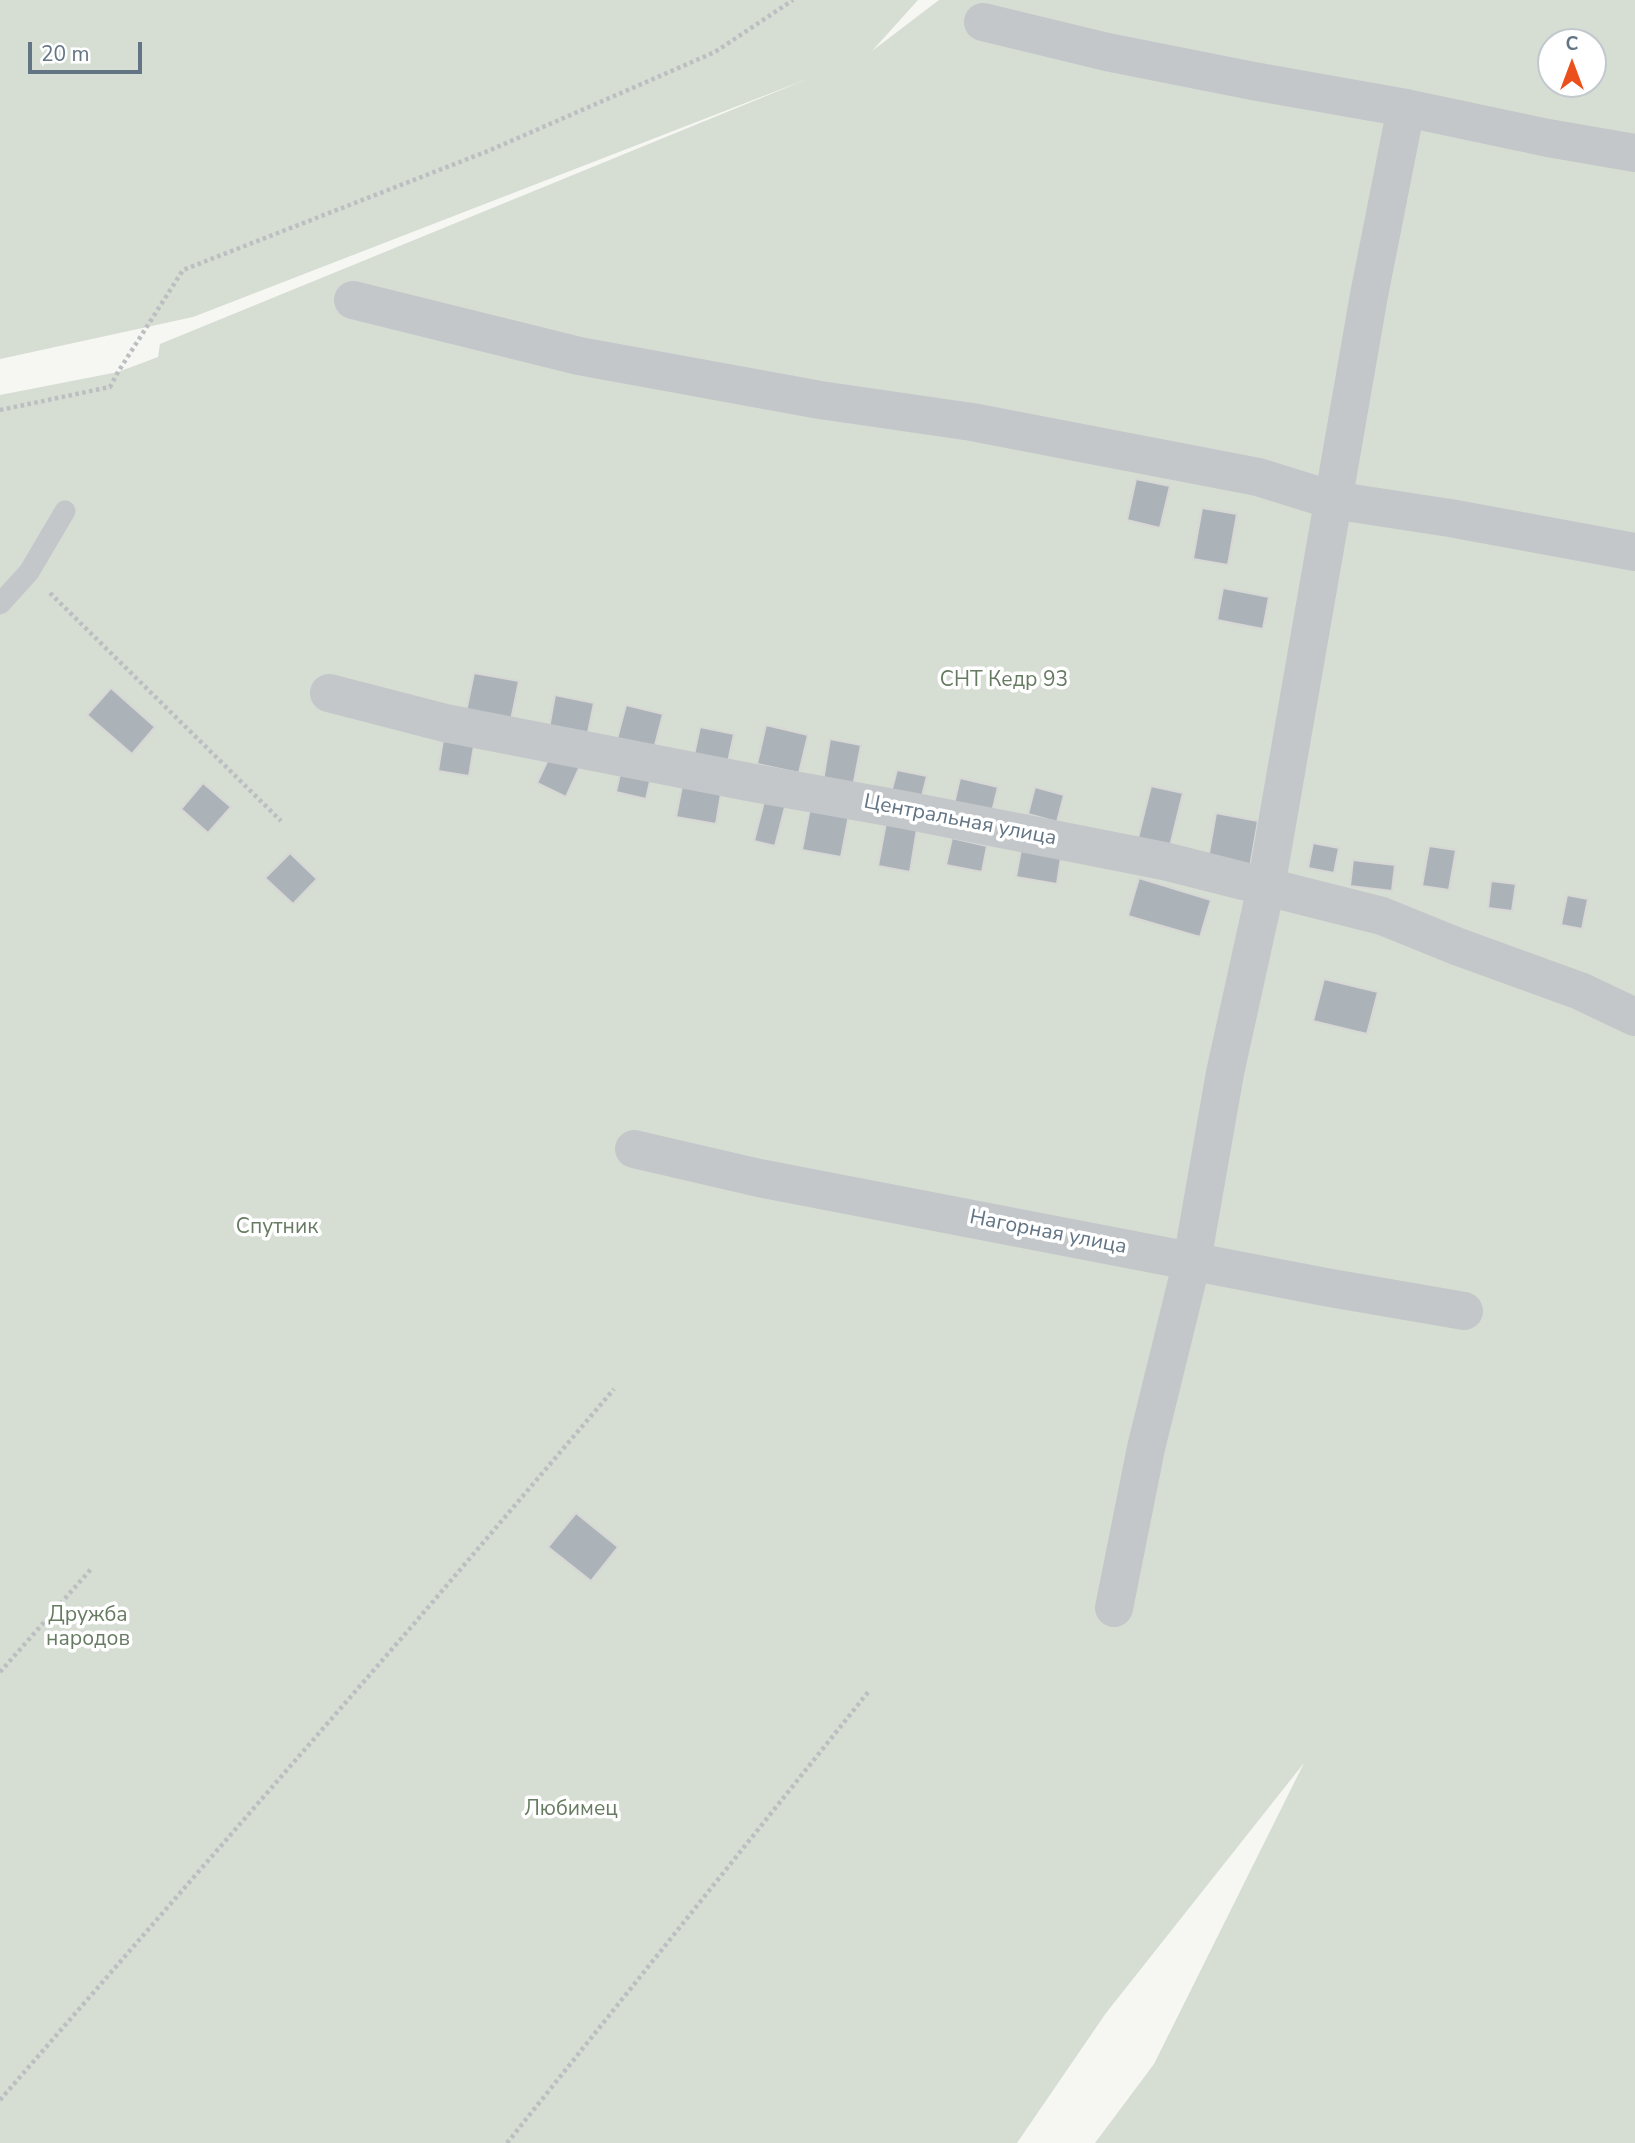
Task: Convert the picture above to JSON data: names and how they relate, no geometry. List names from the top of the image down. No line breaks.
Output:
{"streets":{"street":["Центральная улица","Нагорная улица"]},"parks":["СНТ Кедр 93","Спутник","Дружба народов","Любимец"],"scale_bar":"20 m","north":"top"}
